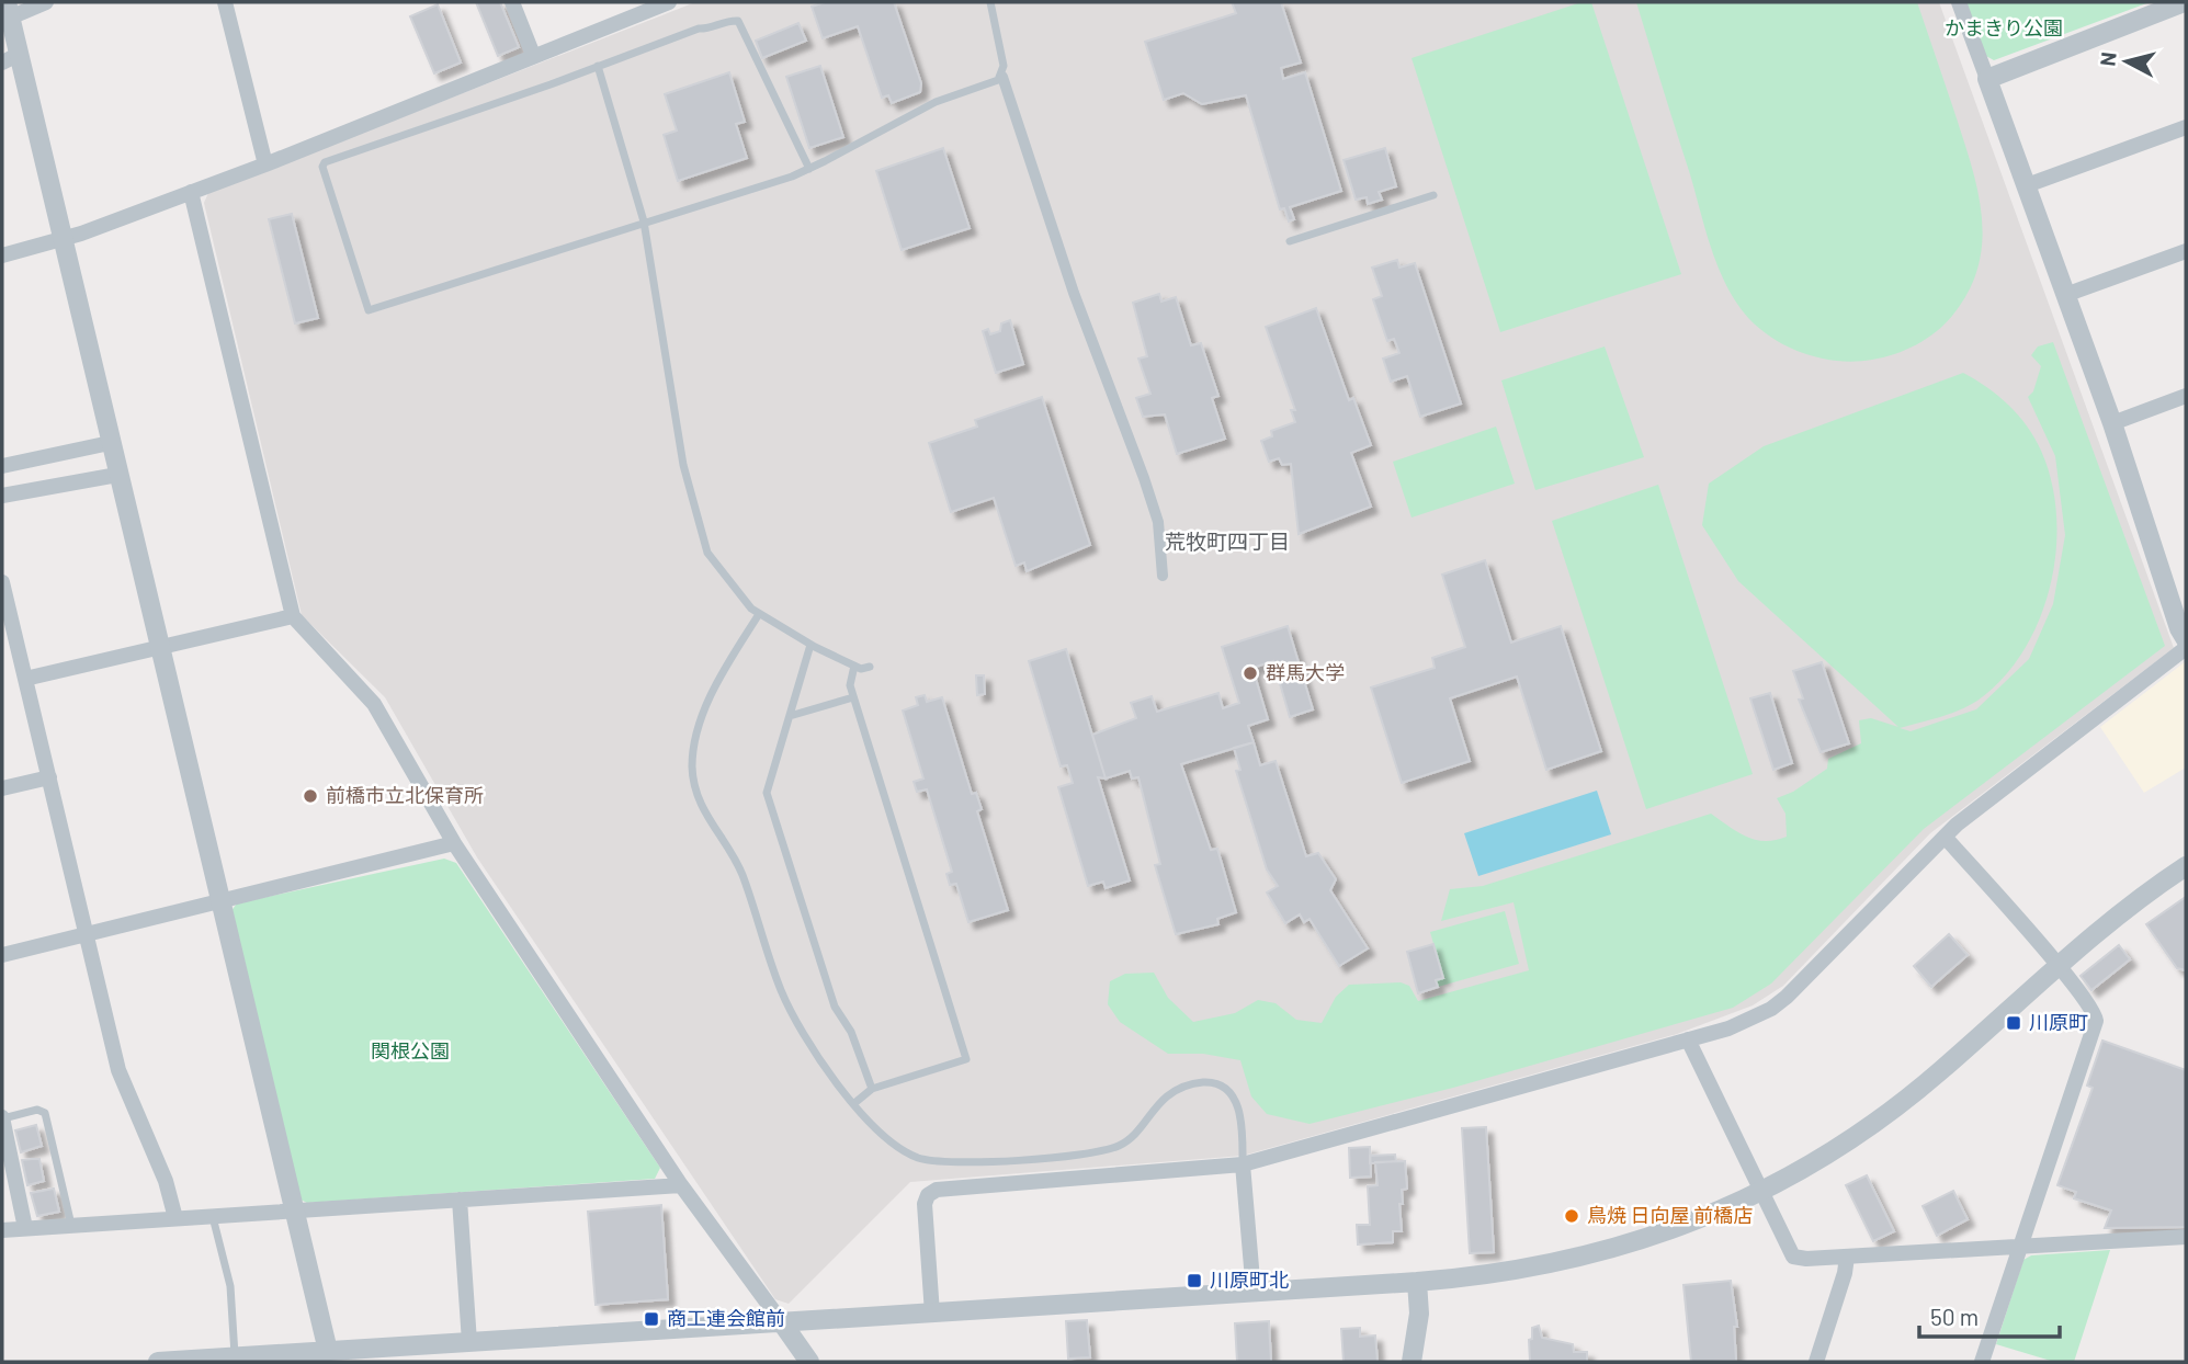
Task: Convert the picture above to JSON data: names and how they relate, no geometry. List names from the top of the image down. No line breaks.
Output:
{"districts":["荒牧町四丁目"],"parks":["かまきり公園","関根公園"],"places":{"other":["群馬大学","前橋市立北保育所","鳥焼 日向屋 前橋店"],"transit":["川原町","川原町北","商工連会館前"]},"scale_bar":"50 m","north":"left"}
